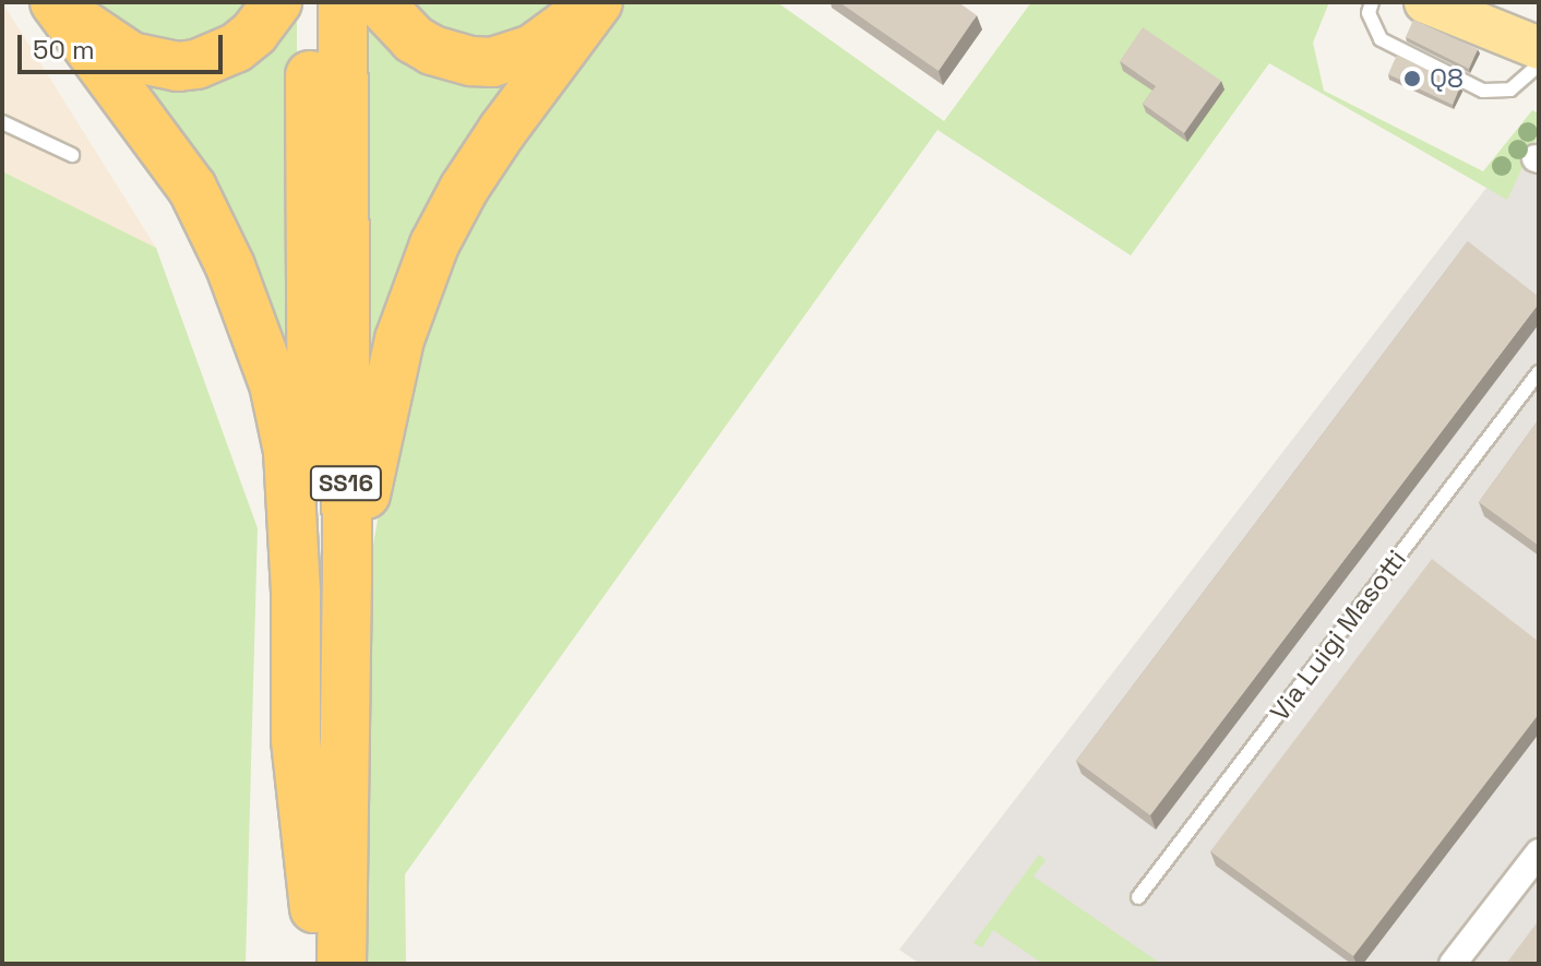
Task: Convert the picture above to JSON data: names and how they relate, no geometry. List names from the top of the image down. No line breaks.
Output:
{"streets":{"highway":["SS16"],"lane":["Via Luigi Masotti"]},"places":["Q8"],"scale_bar":"50 m"}
